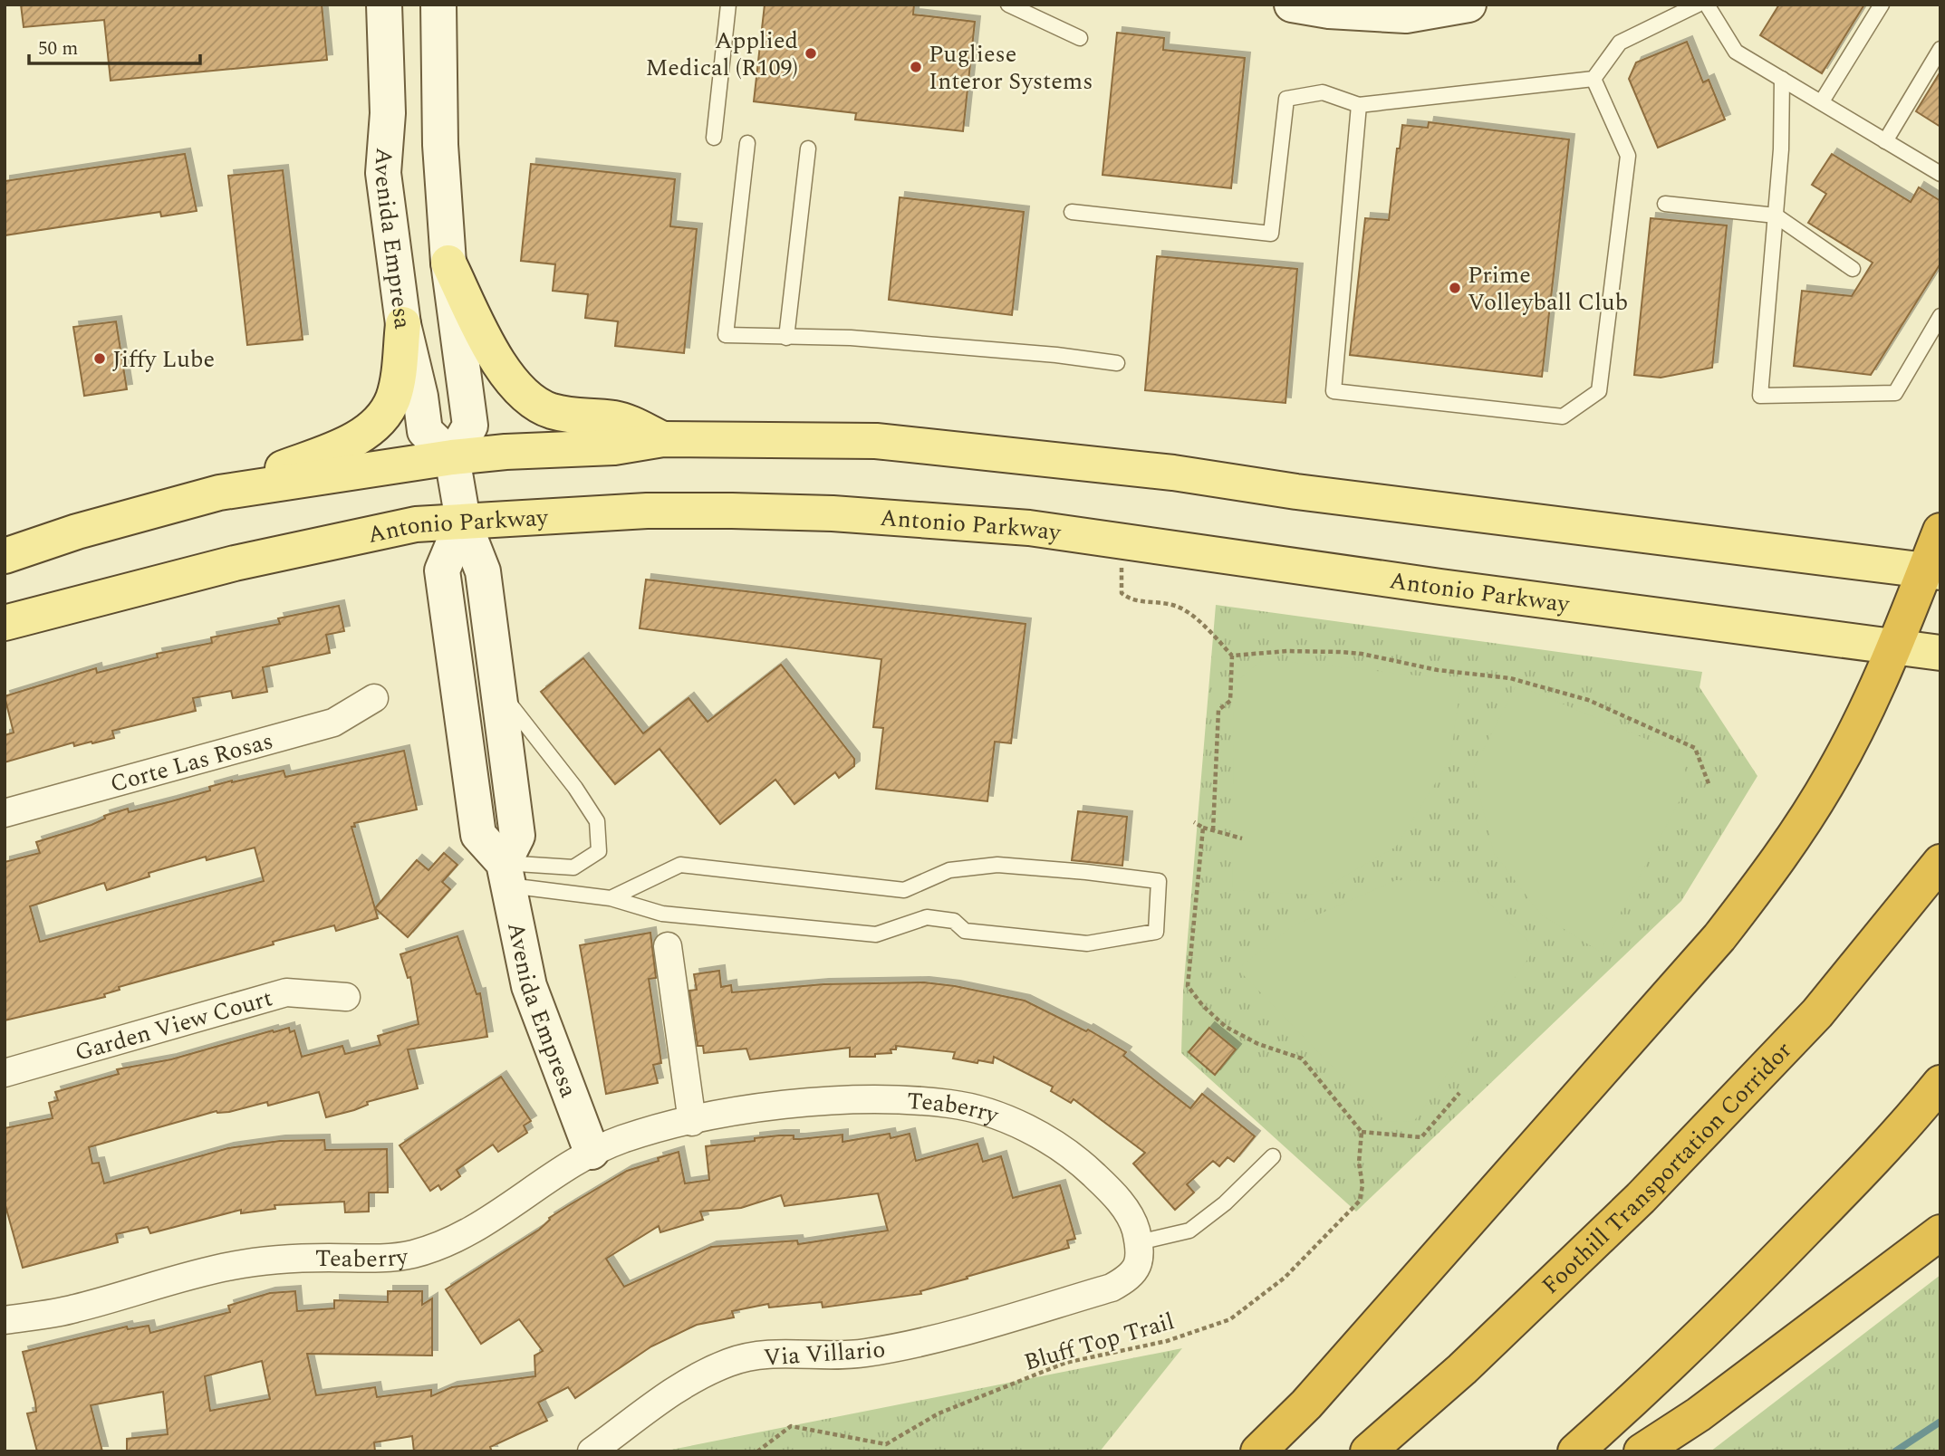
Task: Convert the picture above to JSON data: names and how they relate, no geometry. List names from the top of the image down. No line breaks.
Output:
{"streets":{"highway":["Foothill Transportation Corridor"],"main road":["Antonio Parkway"],"street":["Avenida Empresa","Corte Las Rosas","Garden View Court","Teaberry","Via Villario"],"path":["Bluff Top Trail"]},"crossings":[["Avenida Empresa","Antonio Parkway"],["Avenida Empresa","Teaberry"],["Teaberry","Via Villario"]],"places":["Applied Medical (R109)","Pugliese Interor Systems","Prime Volleyball Club","Jiffy Lube"],"scale_bar":"50 m"}
